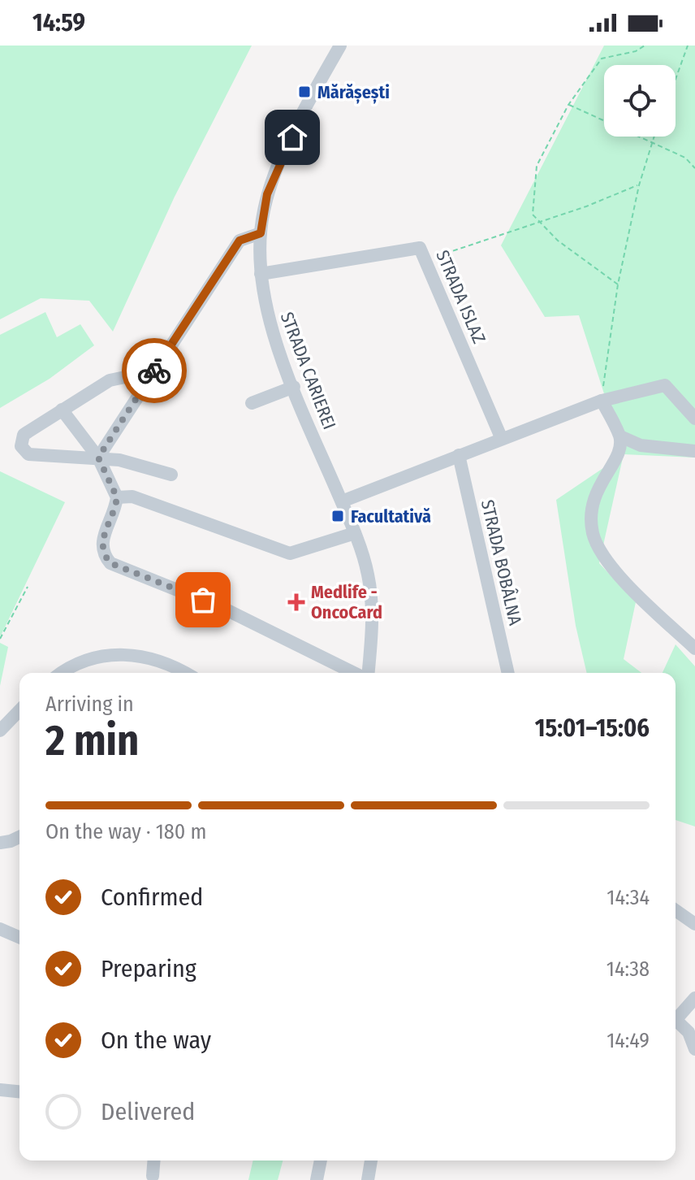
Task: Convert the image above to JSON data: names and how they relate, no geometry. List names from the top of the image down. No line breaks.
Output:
{"streets":{"street":["STRADA ISLAZ","STRADA CARIEREI","STRADA BOBÂLNA"]},"crossings":[["STRADA ISLAZ","STRADA CARIEREI"]],"places":{"transit":["Mărășești","Facultativă"],"health":["Medlife - OncoCard"]},"page":{"status":"14:59","heading":["2 min","Arriving in","15:01–15:06"],"bar":"On the way · 180 m","list":[["Confirmed","14:34"],["Preparing","14:38"],["On the way","14:49"],"Delivered"]}}
